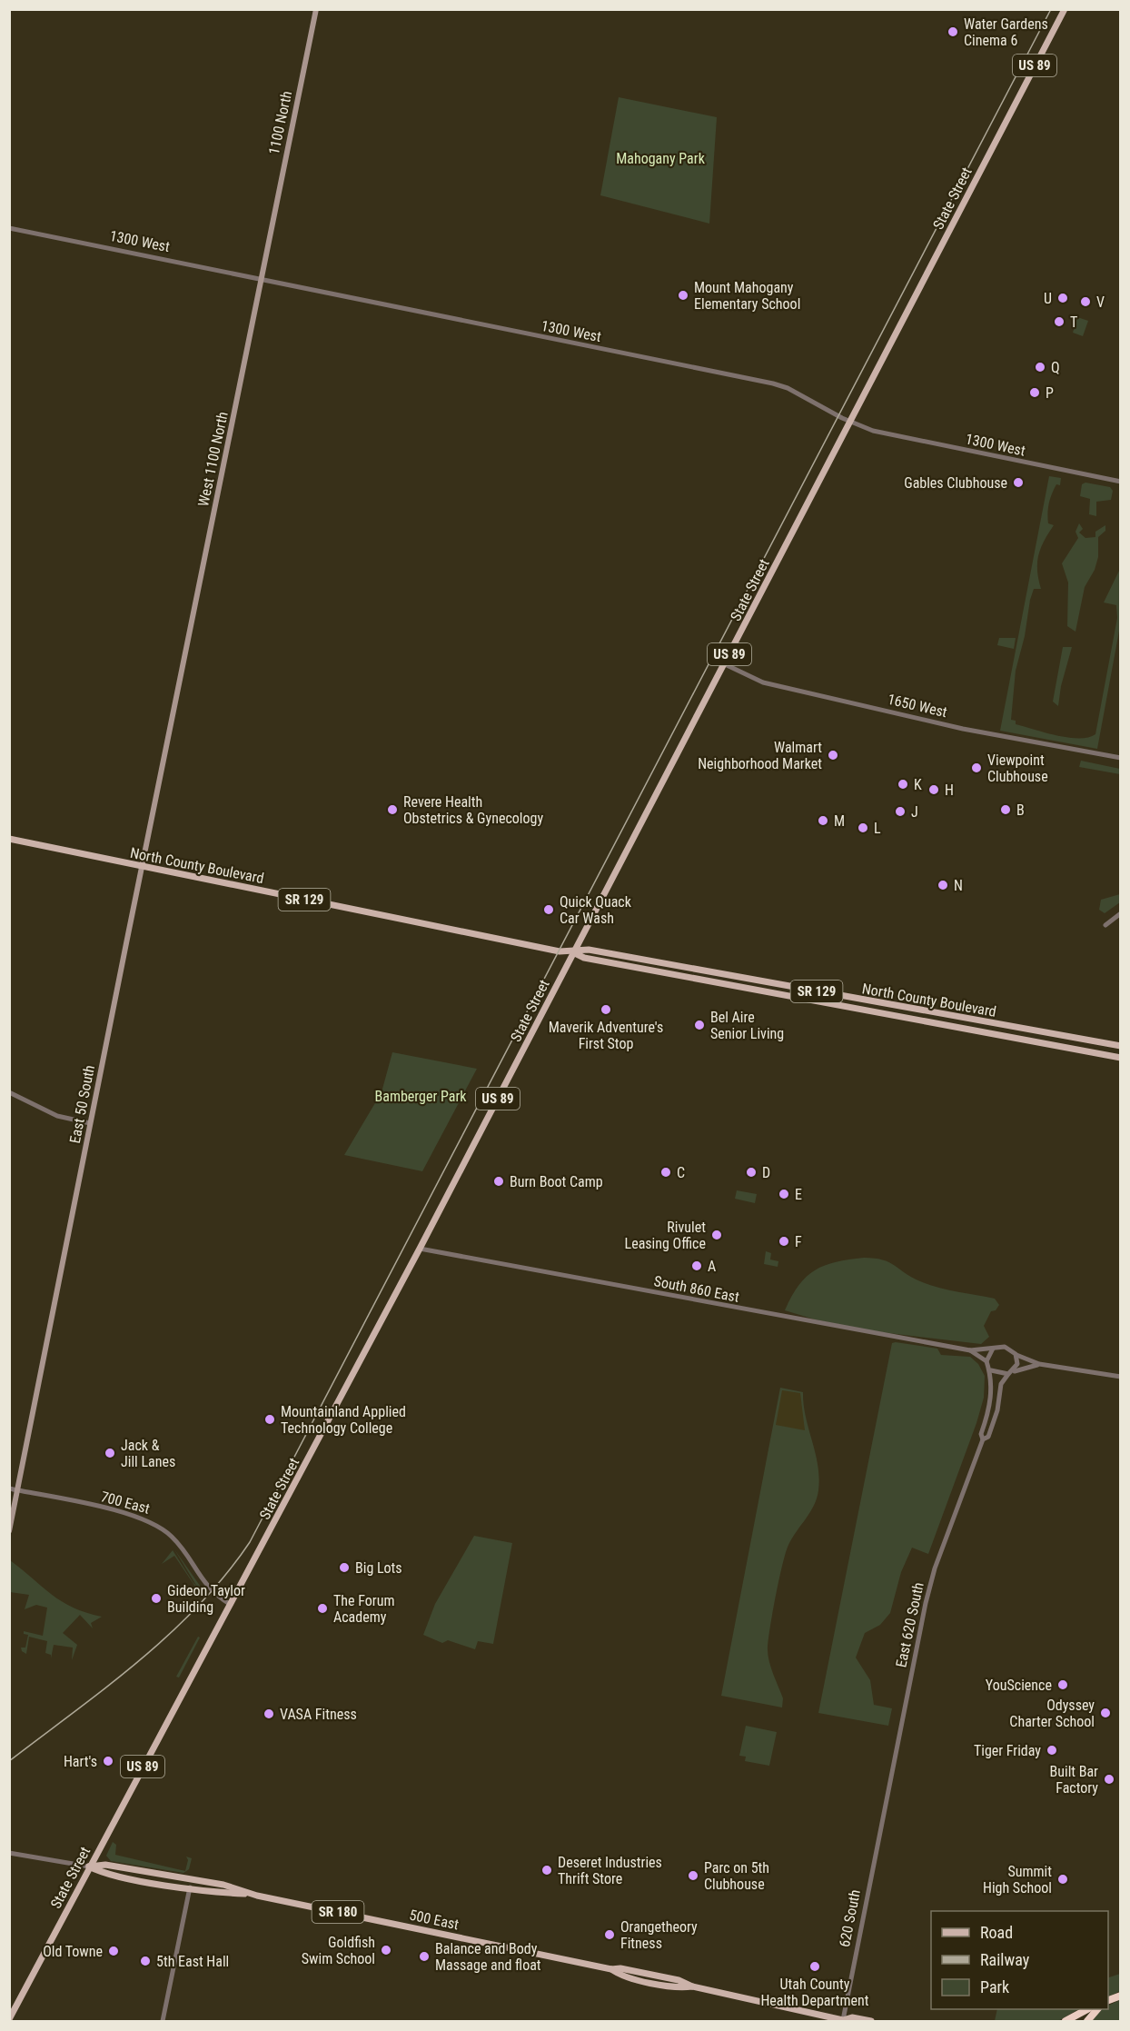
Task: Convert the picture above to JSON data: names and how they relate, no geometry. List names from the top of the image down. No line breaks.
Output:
{"streets":{"main road":["US 89","1100 North","State Street","West 1100 North","North County Boulevard","SR 129","East 50 South","SR 180","500 East"],"street":["1300 West","1650 West","South 860 East","700 East","East 620 South","620 South"]},"crossings":[["1100 North","West 1100 North"],["State Street","1300 West"],["State Street","1650 West"],["State Street","North County Boulevard"],["State Street","South 860 East"],["State Street","700 East"],["State Street","500 East"],["1300 West","West 1100 North"],["West 1100 North","East 50 South"],["North County Boulevard","East 50 South"],["East 50 South","700 East"],["South 860 East","East 620 South"],["East 620 South","620 South"],["620 South","500 East"]],"parks":["Mahogany Park","Bamberger Park"],"places":["Water Gardens Cinema 6","Mount Mahogany Elementary School","U","V","T","Q","P","Gables Clubhouse","Walmart Neighborhood Market","Viewpoint Clubhouse","K","H","Revere Health Obstetrics & Gynecology","B","J","M","L","N","Quick Quack Car Wash","Maverik Adventure's First Stop","Bel Aire Senior Living","C","D","Burn Boot Camp","E","Rivulet Leasing Office","F","A","Mountainland Applied Technology College","Jack & Jill Lanes","Big Lots","Gideon Taylor Building","The Forum Academy","YouScience","Odyssey Charter School","VASA Fitness","Tiger Friday","Hart's","Built Bar Factory","Deseret Industries Thrift Store","Parc on 5th Clubhouse","Summit High School","Orangetheory Fitness","Goldfish Swim School","Old Towne","Balance and Body Massage and float","5th East Hall","Utah County Health Department"],"legend":["Road","Railway","Park"]}
